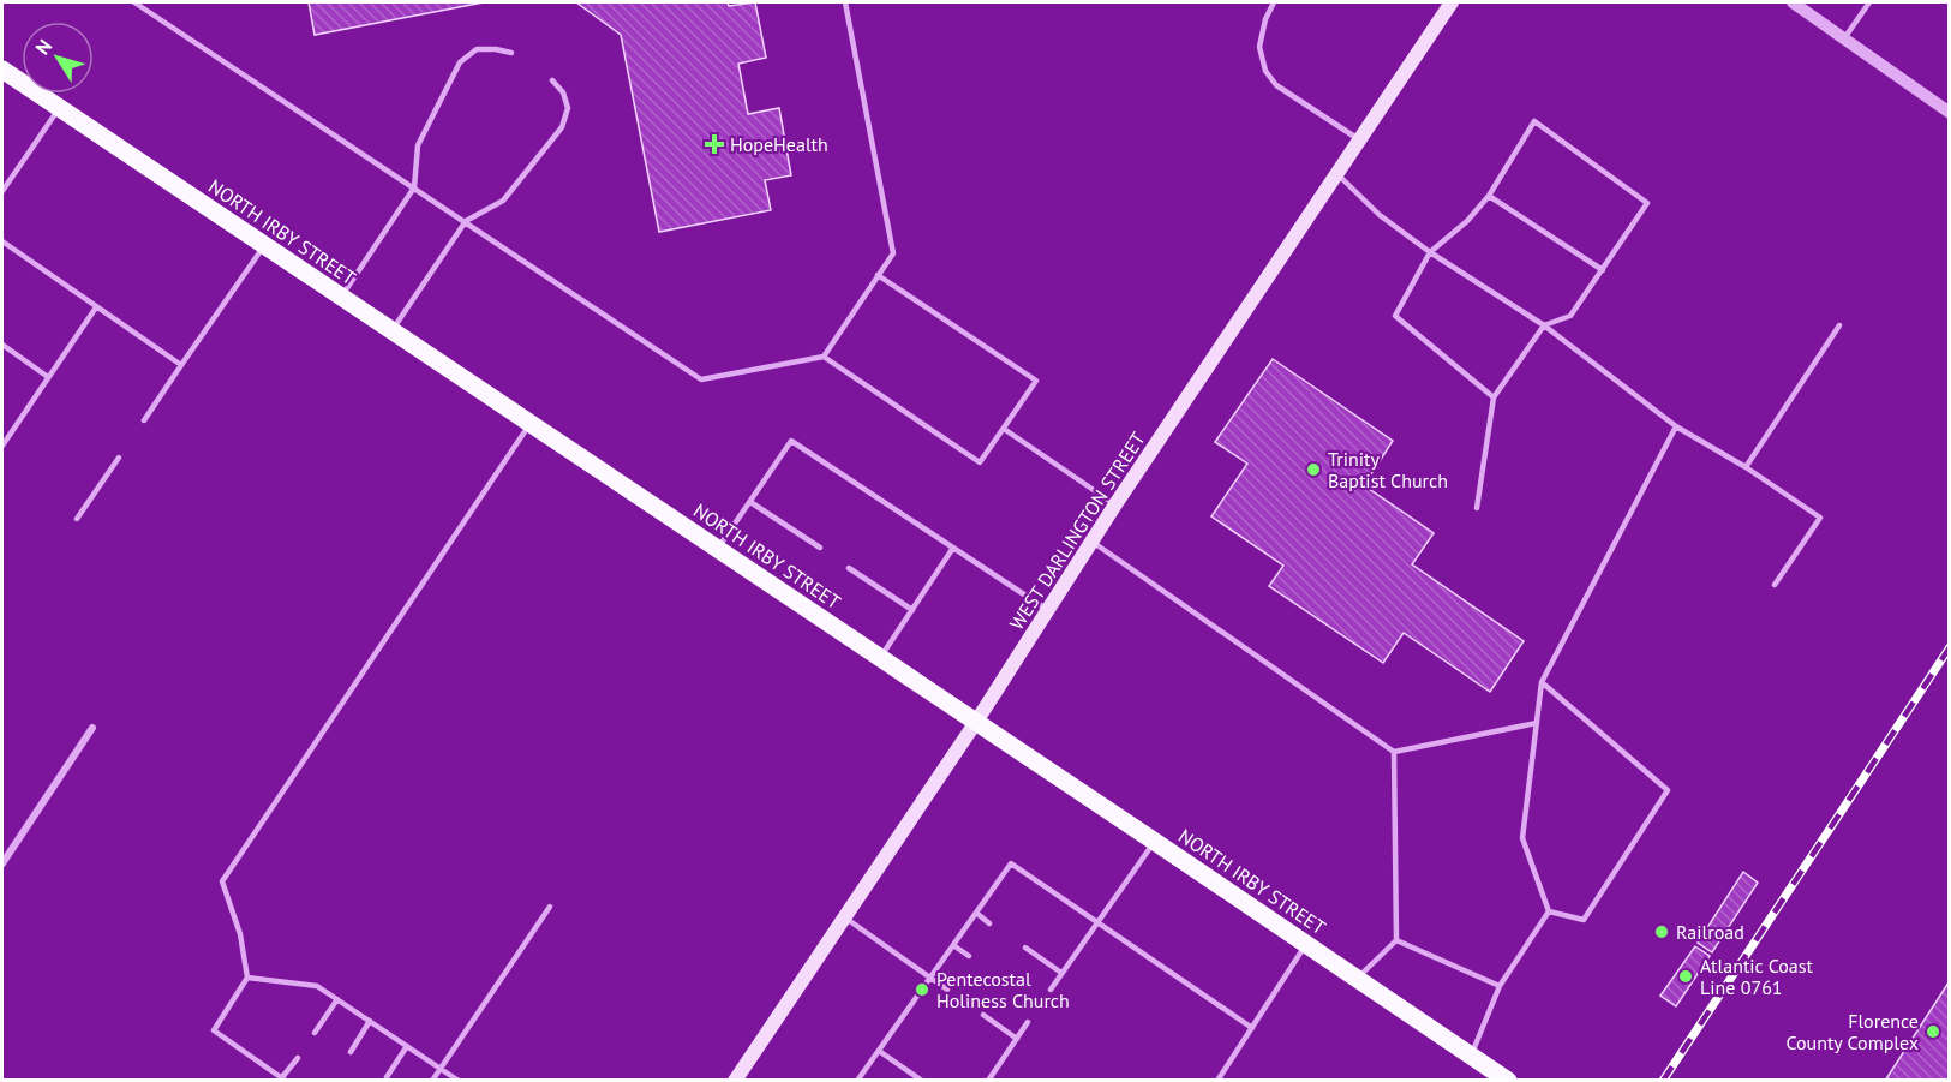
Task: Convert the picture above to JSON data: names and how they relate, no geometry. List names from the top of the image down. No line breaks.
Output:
{"streets":{"main road":["NORTH IRBY STREET","WEST DARLINGTON STREET"]},"crossings":[["NORTH IRBY STREET","WEST DARLINGTON STREET"]],"places":{"health":["HopeHealth"],"other":["Trinity Baptist Church","Railroad","Atlantic Coast Line 0761","Pentecostal Holiness Church","Florence County Complex"]},"north":"top left"}
